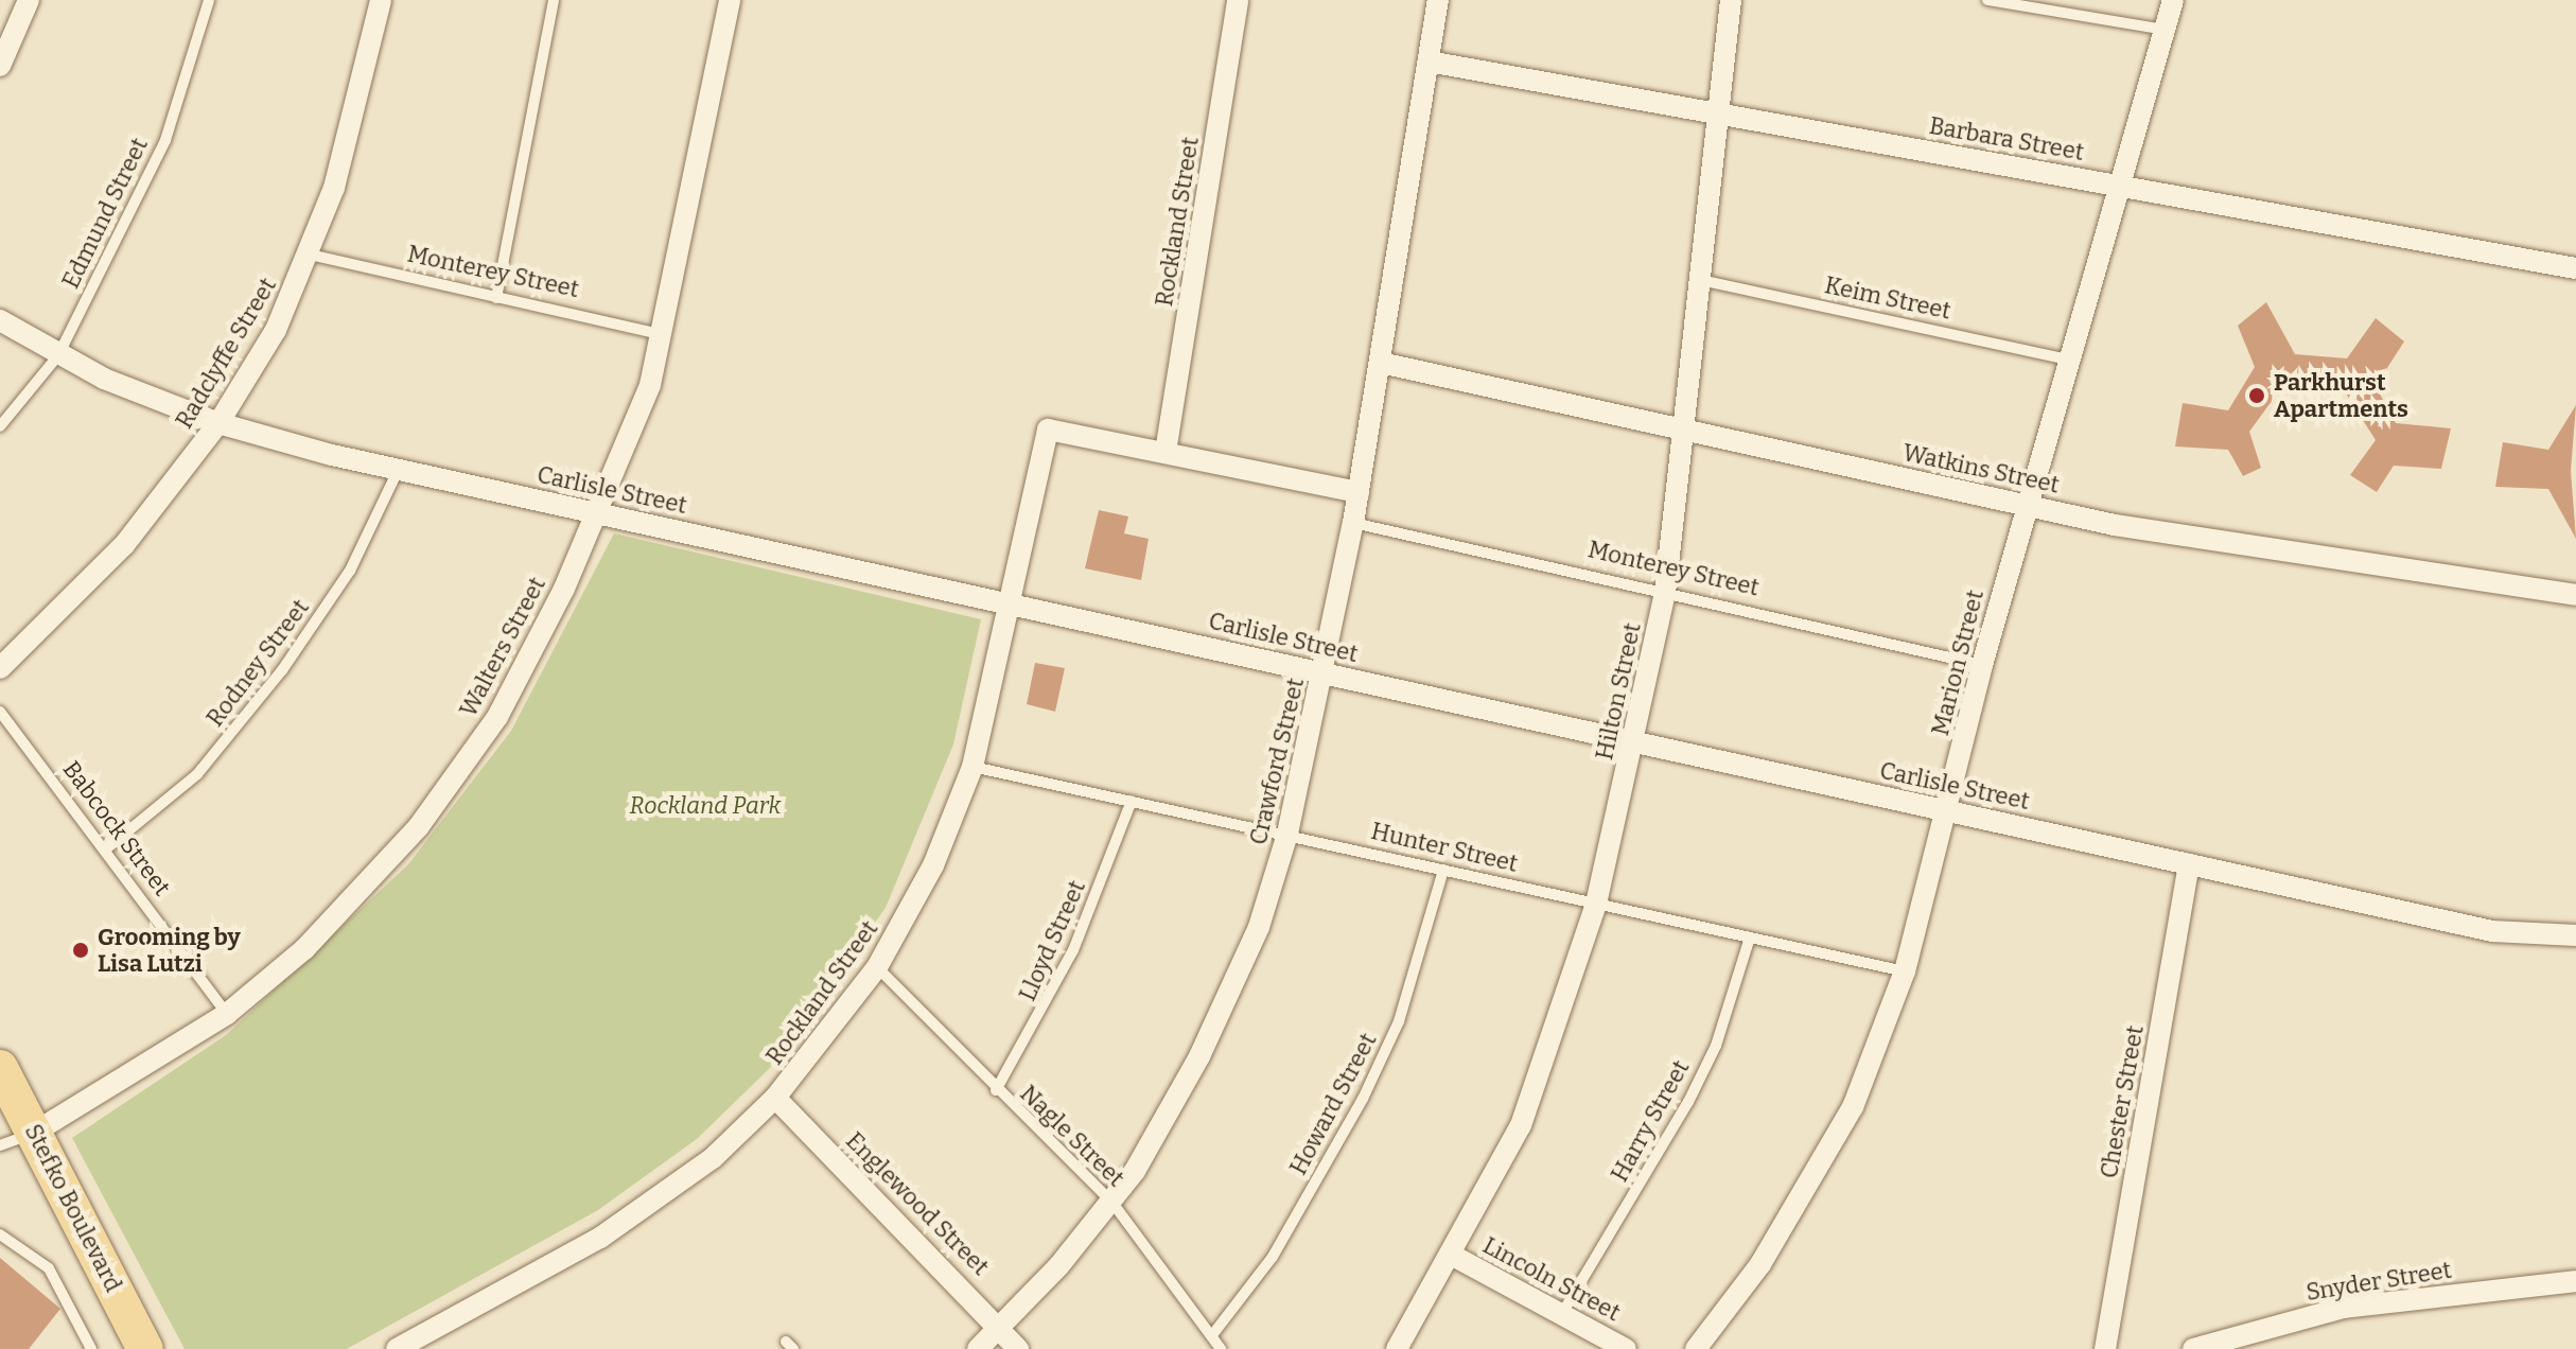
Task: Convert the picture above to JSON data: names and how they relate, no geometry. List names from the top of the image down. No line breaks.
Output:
{"streets":{"main road":["Stefko Boulevard"],"street":["Barbara Street","Rockland Street","Radclyffe Street","Watkins Street","Carlisle Street","Walters Street","Marion Street","Hilton Street","Crawford Street","Chester Street","Englewood Street","Lincoln Street","Snyder Street"],"lane":["Edmund Street","Monterey Street","Keim Street","Rodney Street","Babcock Street","Hunter Street","Lloyd Street","Howard Street","Harry Street","Nagle Street"]},"crossings":[["Barbara Street","Marion Street"],["Barbara Street","Hilton Street"],["Barbara Street","Crawford Street"],["Edmund Street","Carlisle Street"],["Rockland Street","Carlisle Street"],["Rockland Street","Hunter Street"],["Rockland Street","Nagle Street"],["Rockland Street","Englewood Street"],["Monterey Street","Radclyffe Street"],["Monterey Street","Walters Street"],["Monterey Street","Marion Street"],["Monterey Street","Hilton Street"],["Monterey Street","Crawford Street"],["Keim Street","Marion Street"],["Keim Street","Hilton Street"],["Radclyffe Street","Carlisle Street"],["Watkins Street","Marion Street"],["Watkins Street","Hilton Street"],["Watkins Street","Crawford Street"],["Carlisle Street","Walters Street"],["Carlisle Street","Rodney Street"],["Carlisle Street","Marion Street"],["Carlisle Street","Hilton Street"],["Carlisle Street","Crawford Street"],["Carlisle Street","Chester Street"],["Walters Street","Babcock Street"],["Walters Street","Stefko Boulevard"],["Rodney Street","Babcock Street"],["Marion Street","Hunter Street"],["Hilton Street","Hunter Street"],["Hilton Street","Lincoln Street"],["Crawford Street","Hunter Street"],["Crawford Street","Nagle Street"],["Crawford Street","Englewood Street"],["Hunter Street","Lloyd Street"],["Hunter Street","Howard Street"],["Hunter Street","Harry Street"],["Lloyd Street","Nagle Street"],["Howard Street","Nagle Street"],["Harry Street","Lincoln Street"]],"parks":["Rockland Park"],"places":["Parkhurst Apartments","Grooming by Lisa Lutzi"]}
